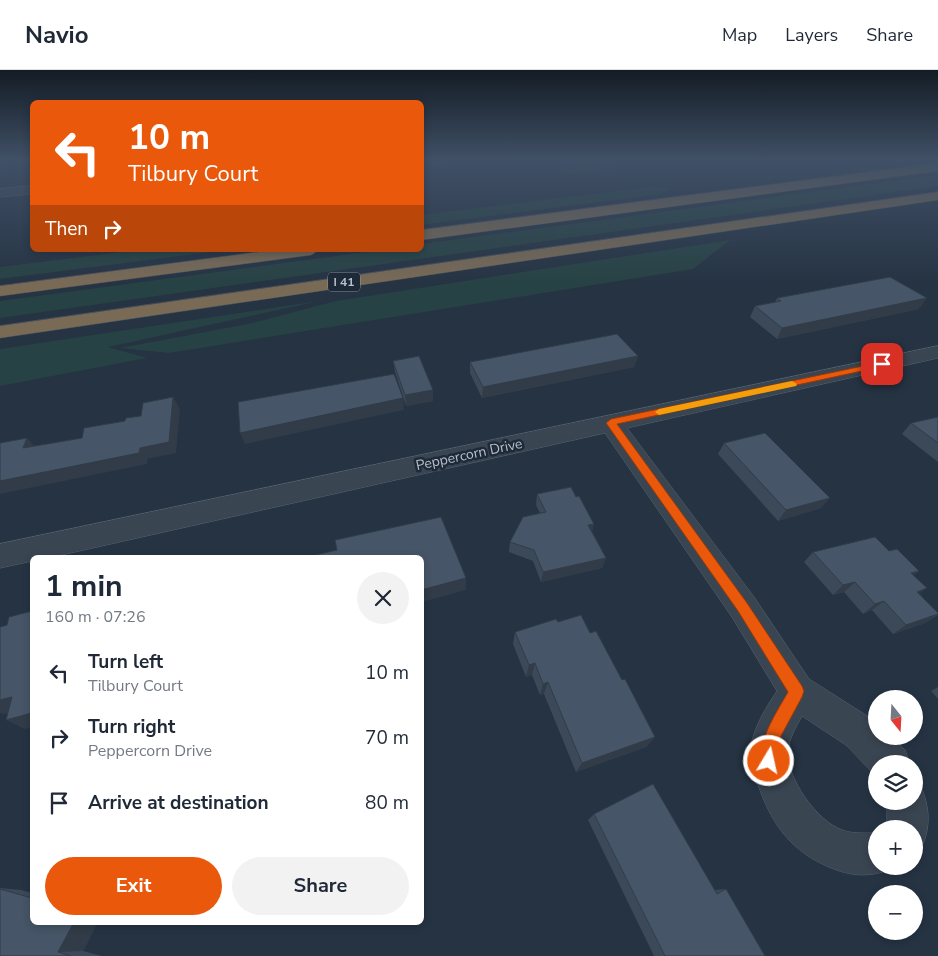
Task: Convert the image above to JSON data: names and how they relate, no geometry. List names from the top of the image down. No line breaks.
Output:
{"streets":{"highway":["I 41"],"street":["Peppercorn Drive"]},"north":"bottom","page":{"header":"Navio","nav":["Map","Layers","Share"],"turn":["10 m","Tilbury Court"],"then":"Then","heading":["1 min","160 m · 07:26"],"list":[{"name":"Turn left","note":"Tilbury Court","value":"10 m"},{"name":"Turn right","note":"Peppercorn Drive","value":"70 m"},{"name":"Arrive at destination","value":"80 m"}],"map_buttons":["+","−"],"buttons":["Exit","Share"]}}
